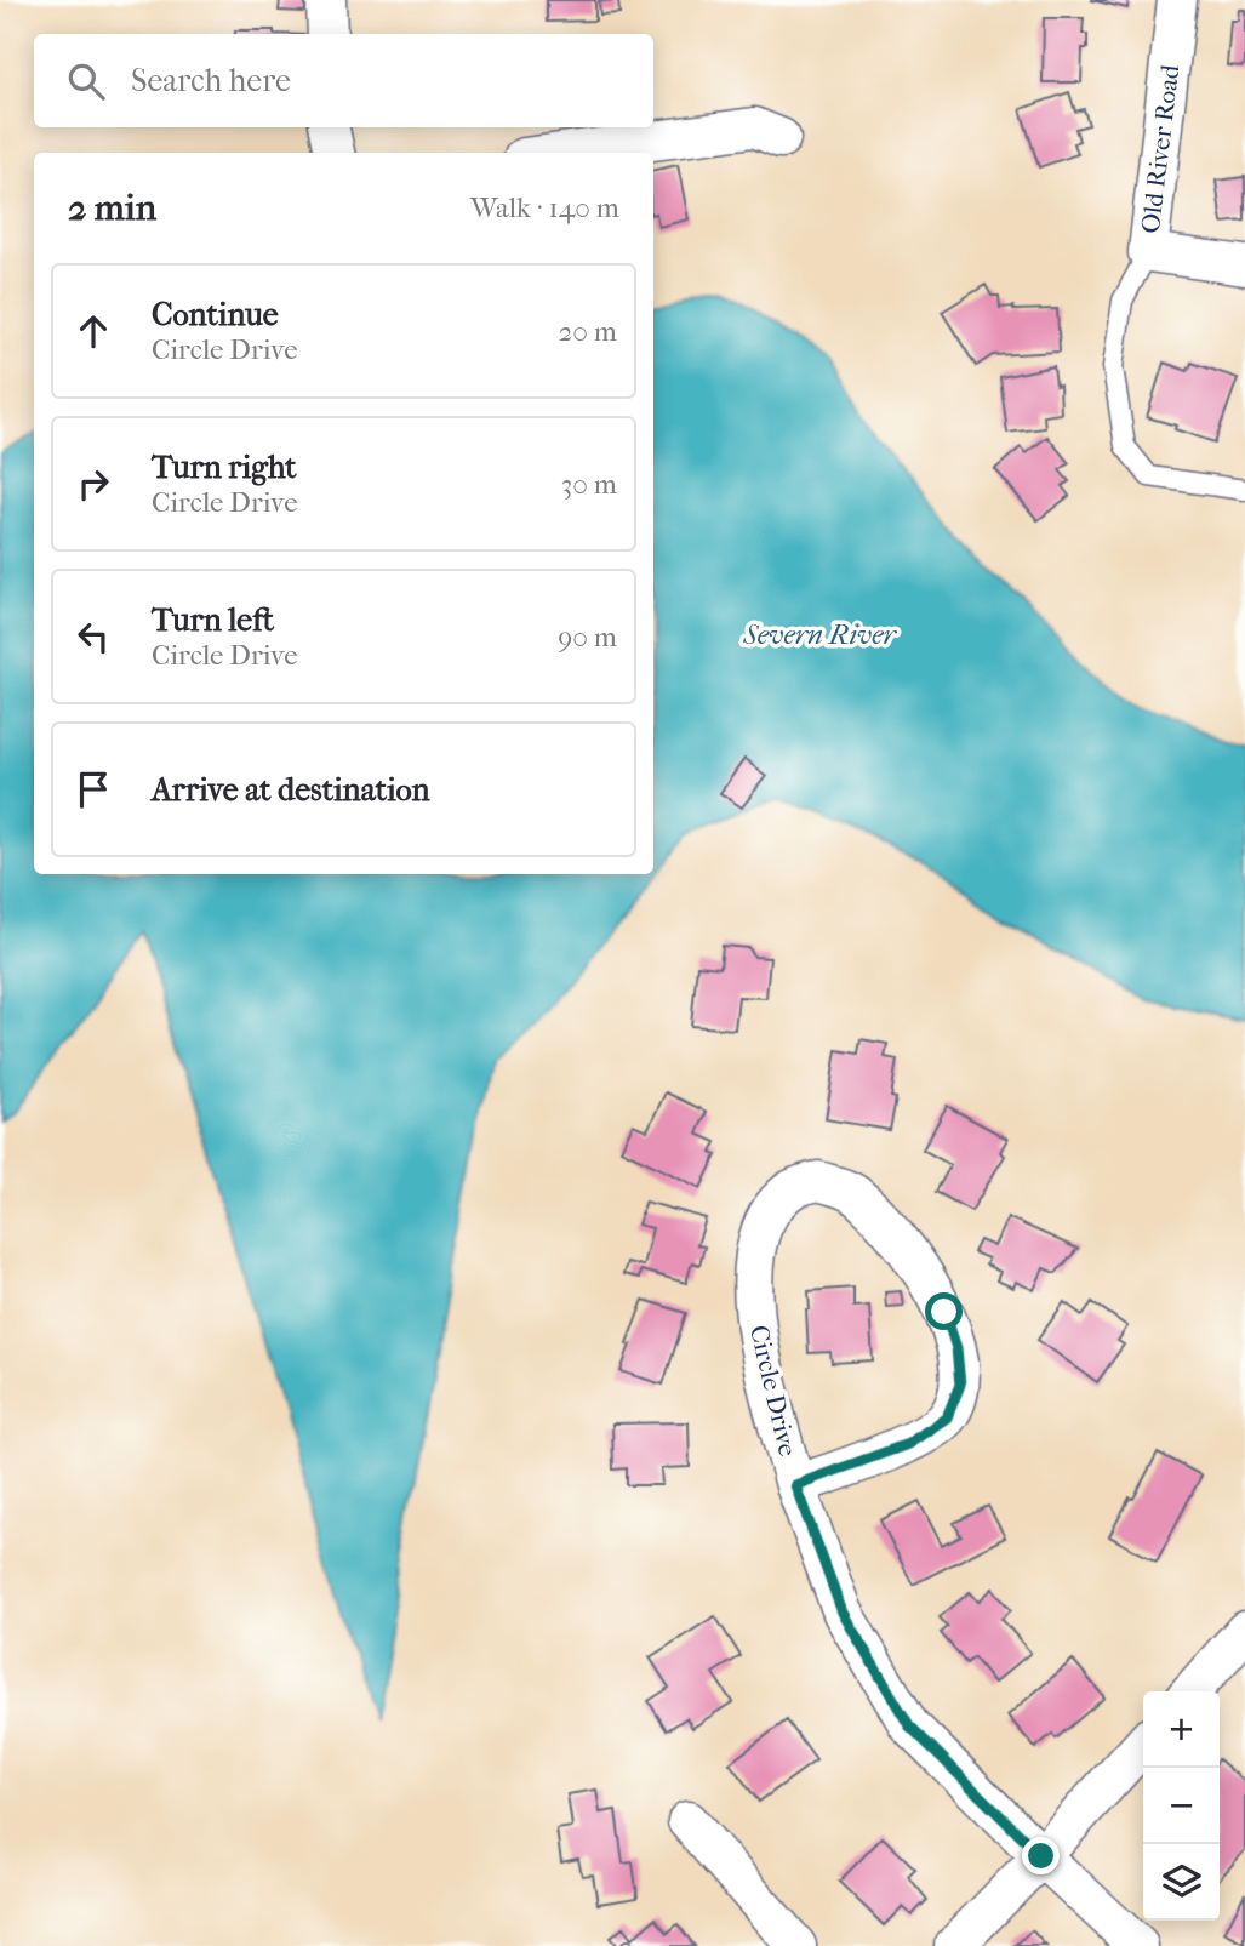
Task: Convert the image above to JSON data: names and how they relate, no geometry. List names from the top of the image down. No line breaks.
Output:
{"streets":{"street":["Old River Road","Circle Drive"]},"water":["Severn River"],"page":{"search":"Search here","heading":["2 min","Walk · 140 m"],"list":[["Continue","Circle Drive","20 m"],["Turn right","Circle Drive","30 m"],["Turn left","Circle Drive","90 m"],"Arrive at destination"],"map_buttons":["+","−"]}}
